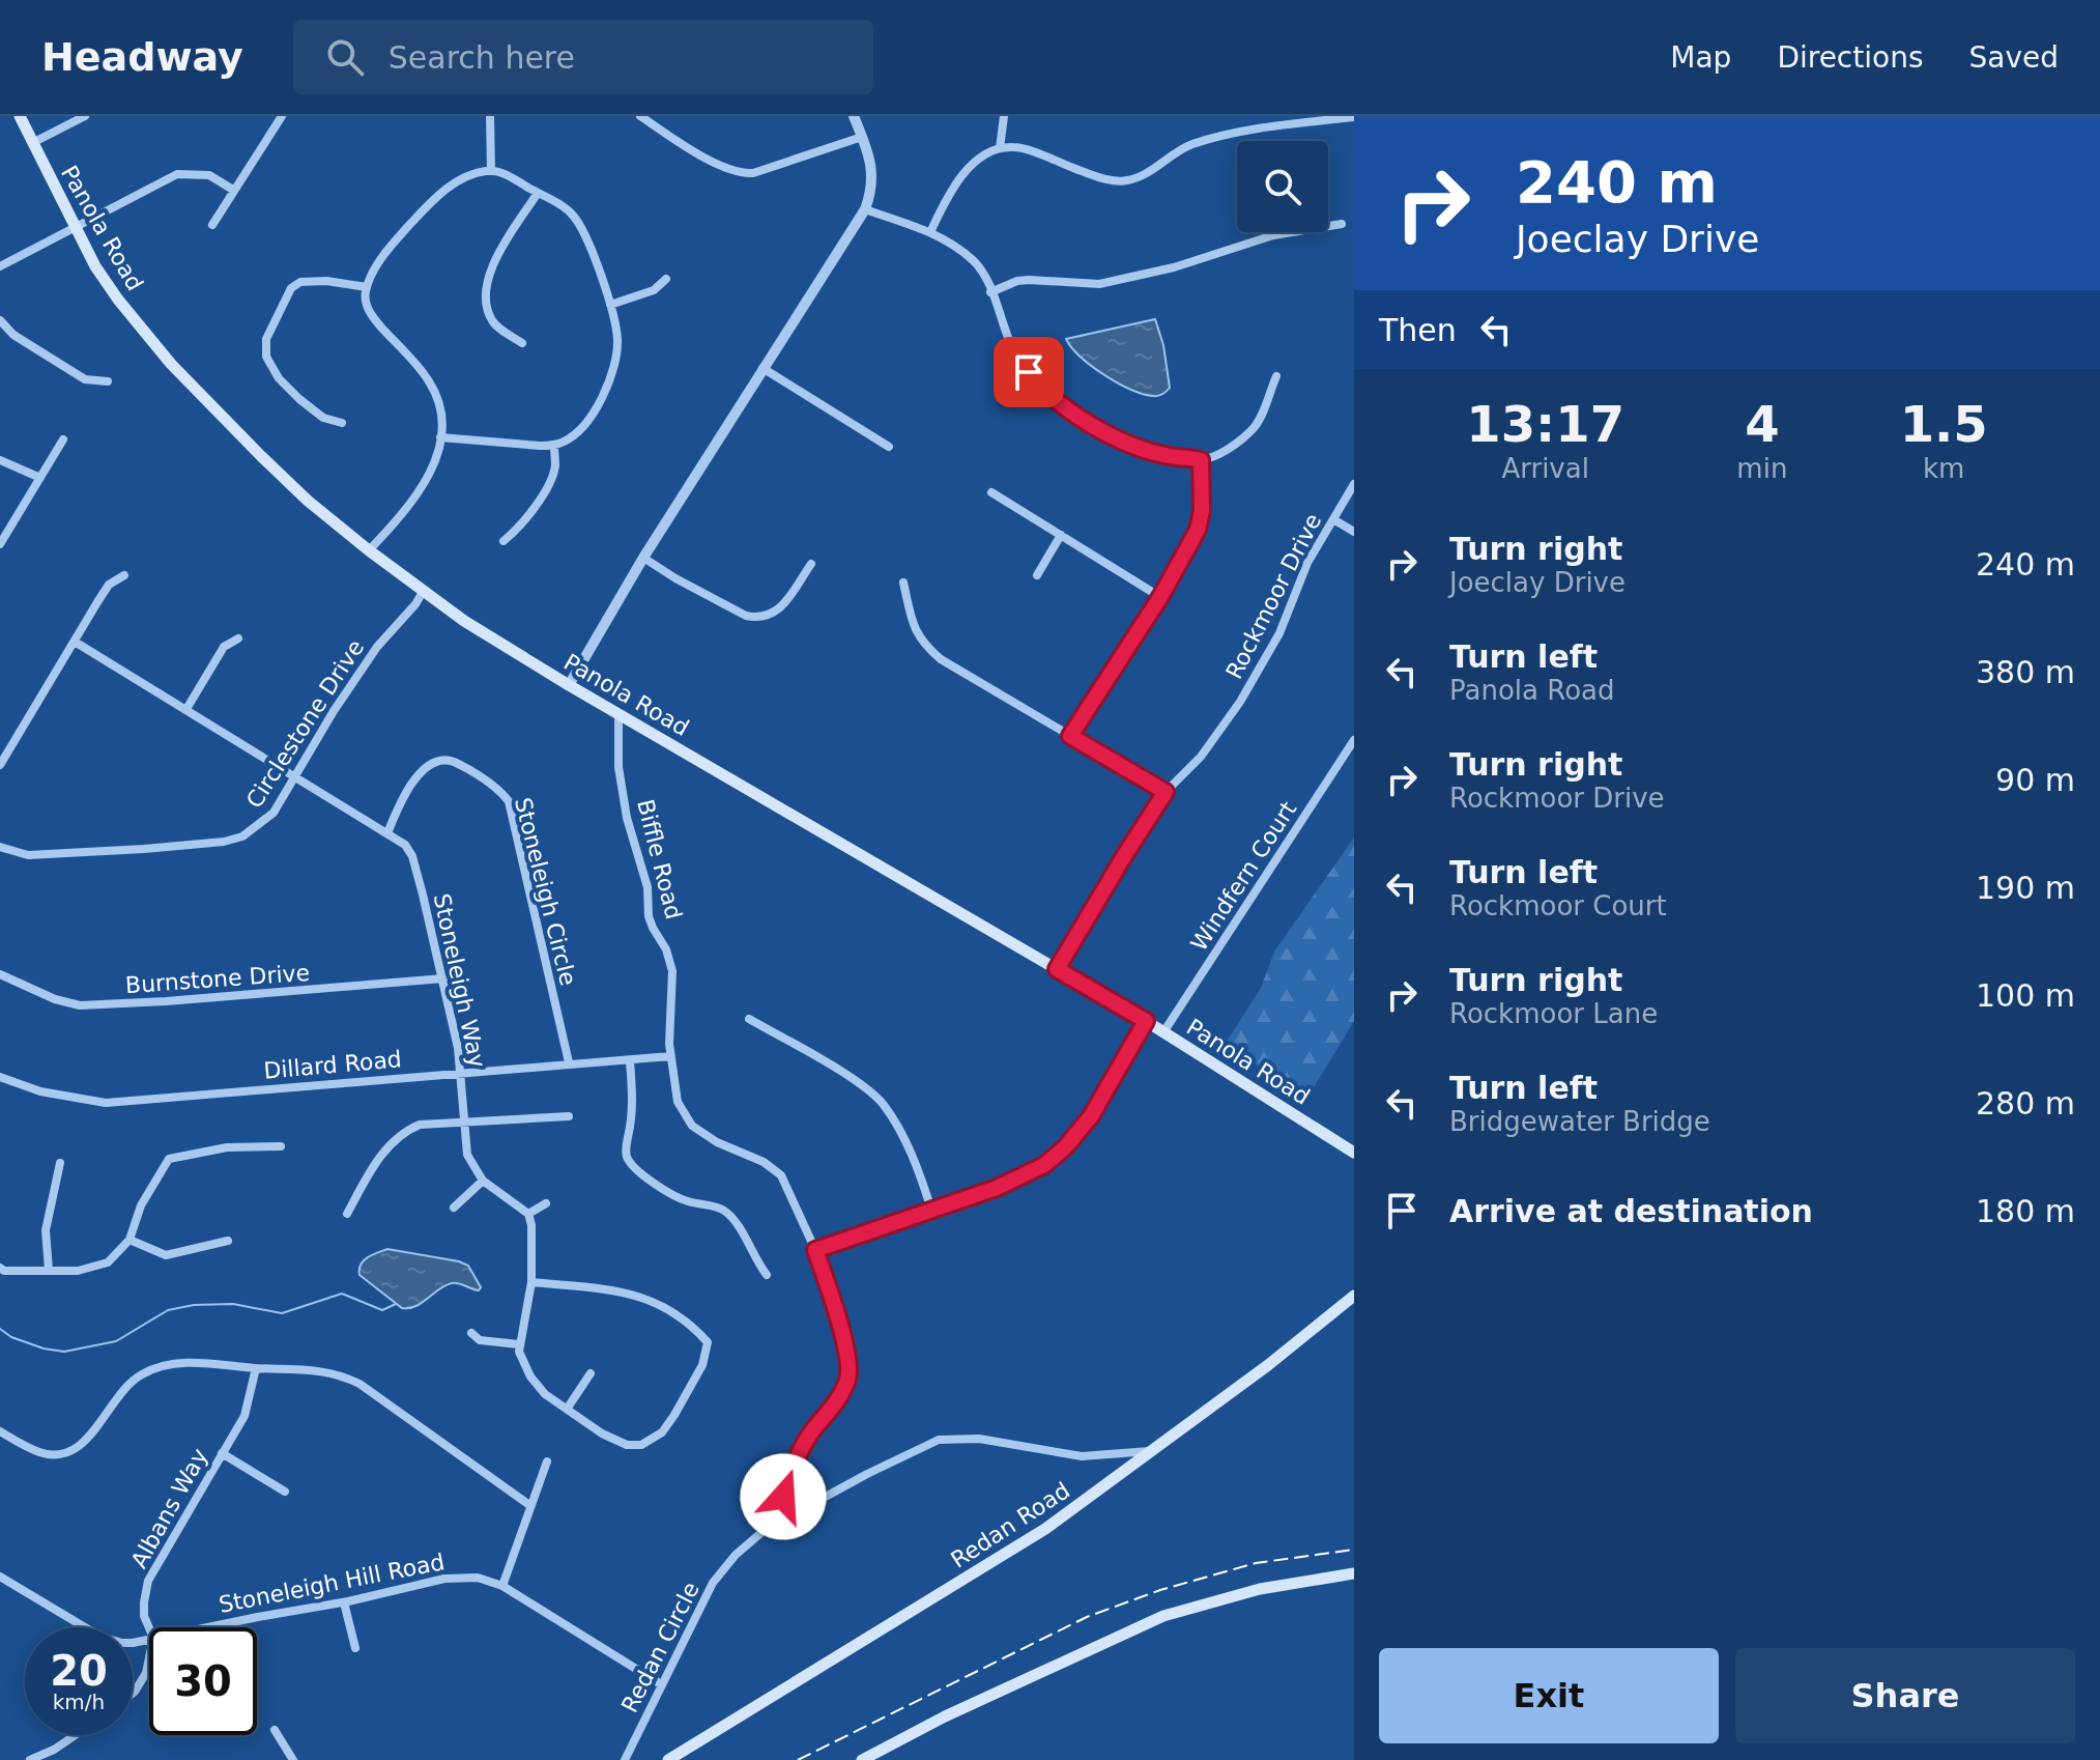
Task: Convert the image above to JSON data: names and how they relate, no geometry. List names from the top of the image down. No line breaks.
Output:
{"streets":{"main road":["Panola Road","Redan Road"],"street":["Rockmoor Drive","Circlestone Drive","Biffle Road","Windfern Court","Stoneleigh Circle","Burnstone Drive","Stoneleigh Way","Dillard Road","Albans Way","Stoneleigh Hill Road","Redan Circle"]},"crossings":[["Panola Road","Rockmoor Drive"],["Panola Road","Circlestone Drive"],["Panola Road","Biffle Road"],["Panola Road","Windfern Court"],["Circlestone Drive","Stoneleigh Way"],["Biffle Road","Dillard Road"],["Biffle Road","Redan Circle"],["Stoneleigh Circle","Stoneleigh Way"],["Stoneleigh Circle","Dillard Road"],["Burnstone Drive","Stoneleigh Way"],["Stoneleigh Way","Dillard Road"],["Redan Road","Redan Circle"],["Stoneleigh Hill Road","Redan Circle"]],"page":{"header":"Headway","search":"Search here","nav":["Map","Directions","Saved"],"turn":["240 m","Joeclay Drive"],"then":"Then","eta":["13:17","Arrival","4","min","1.5","km"],"list":[{"name":"Turn right","note":"Joeclay Drive","value":"240 m"},{"name":"Turn left","note":"Panola Road","value":"380 m"},{"name":"Turn right","note":"Rockmoor Drive","value":"90 m"},{"name":"Turn left","note":"Rockmoor Court","value":"190 m"},{"name":"Turn right","note":"Rockmoor Lane","value":"100 m"},{"name":"Turn left","note":"Bridgewater Bridge","value":"280 m"},{"name":"Arrive at destination","value":"180 m"}],"speed":"20 km/h","limit":"30","buttons":["Exit","Share"]}}
